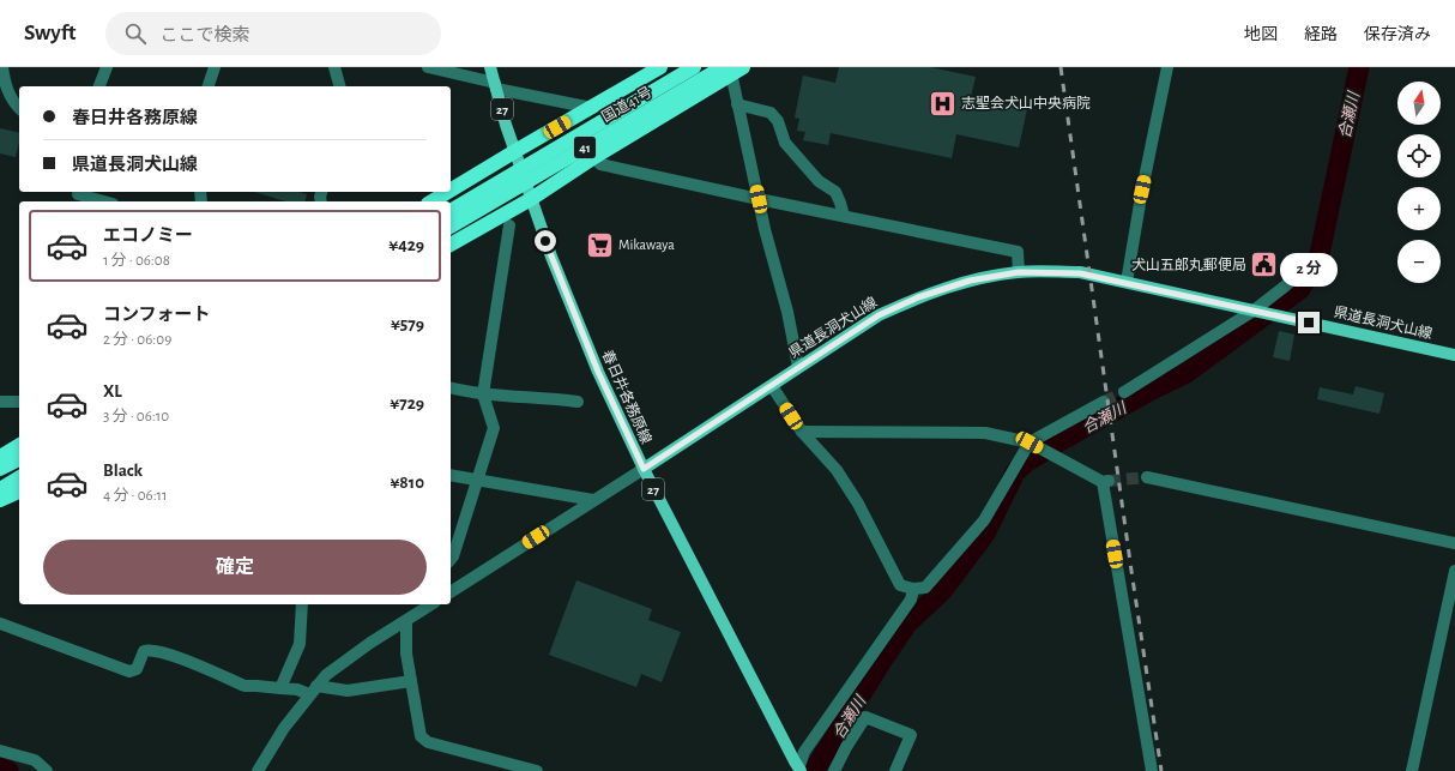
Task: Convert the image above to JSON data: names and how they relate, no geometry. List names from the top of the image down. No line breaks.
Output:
{"streets":{"highway":["国道41号","41"],"main road":["27","県道長洞犬山線","春日井各務原線"]},"crossings":[["県道長洞犬山線","春日井各務原線"]],"water":["合瀬川"],"places":{"hospital":["志聖会犬山中央病院"],"supermarket":["Mikawaya"],"public building":["犬山五郎丸郵便局"]},"north":"top","page":{"header":"Swyft","search":"ここで検索","nav":["地図","経路","保存済み"],"map_buttons":["+","−"],"banner":["春日井各務原線","県道長洞犬山線"],"list":[{"name":"エコノミー","note":"1 分 · 06:08","value":"¥429"},{"name":"コンフォート","note":"2 分 · 06:09","value":"¥579"},{"name":"XL","note":"3 分 · 06:10","value":"¥729"},{"name":"Black","note":"4 分 · 06:11","value":"¥810"}],"bubble":"2 分","buttons":"確定"}}
